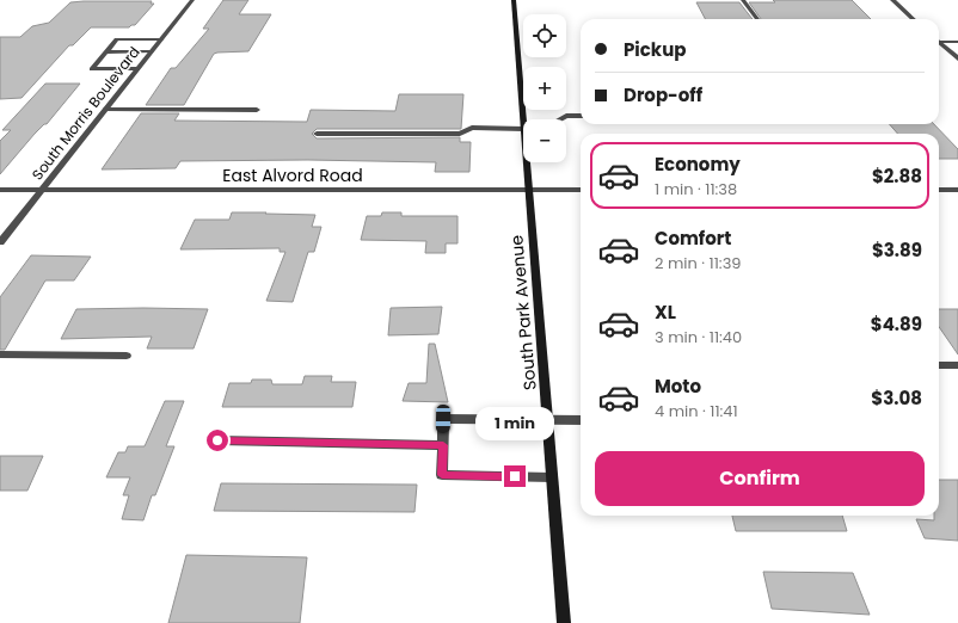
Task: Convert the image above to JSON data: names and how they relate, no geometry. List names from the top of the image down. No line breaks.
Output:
{"streets":{"main road":["South Park Avenue"],"street":["South Morris Boulevard","East Alvord Road"]},"crossings":[["South Morris Boulevard","East Alvord Road"],["East Alvord Road","South Park Avenue"]],"page":{"map_buttons":["+","−"],"banner":["Pickup","Drop-off"],"list":[{"name":"Economy","note":"1 min · 11:38","value":"$2.88"},{"name":"Comfort","note":"2 min · 11:39","value":"$3.89"},{"name":"XL","note":"3 min · 11:40","value":"$4.89"},{"name":"Moto","note":"4 min · 11:41","value":"$3.08"}],"bubble":"1 min","buttons":"Confirm"}}
